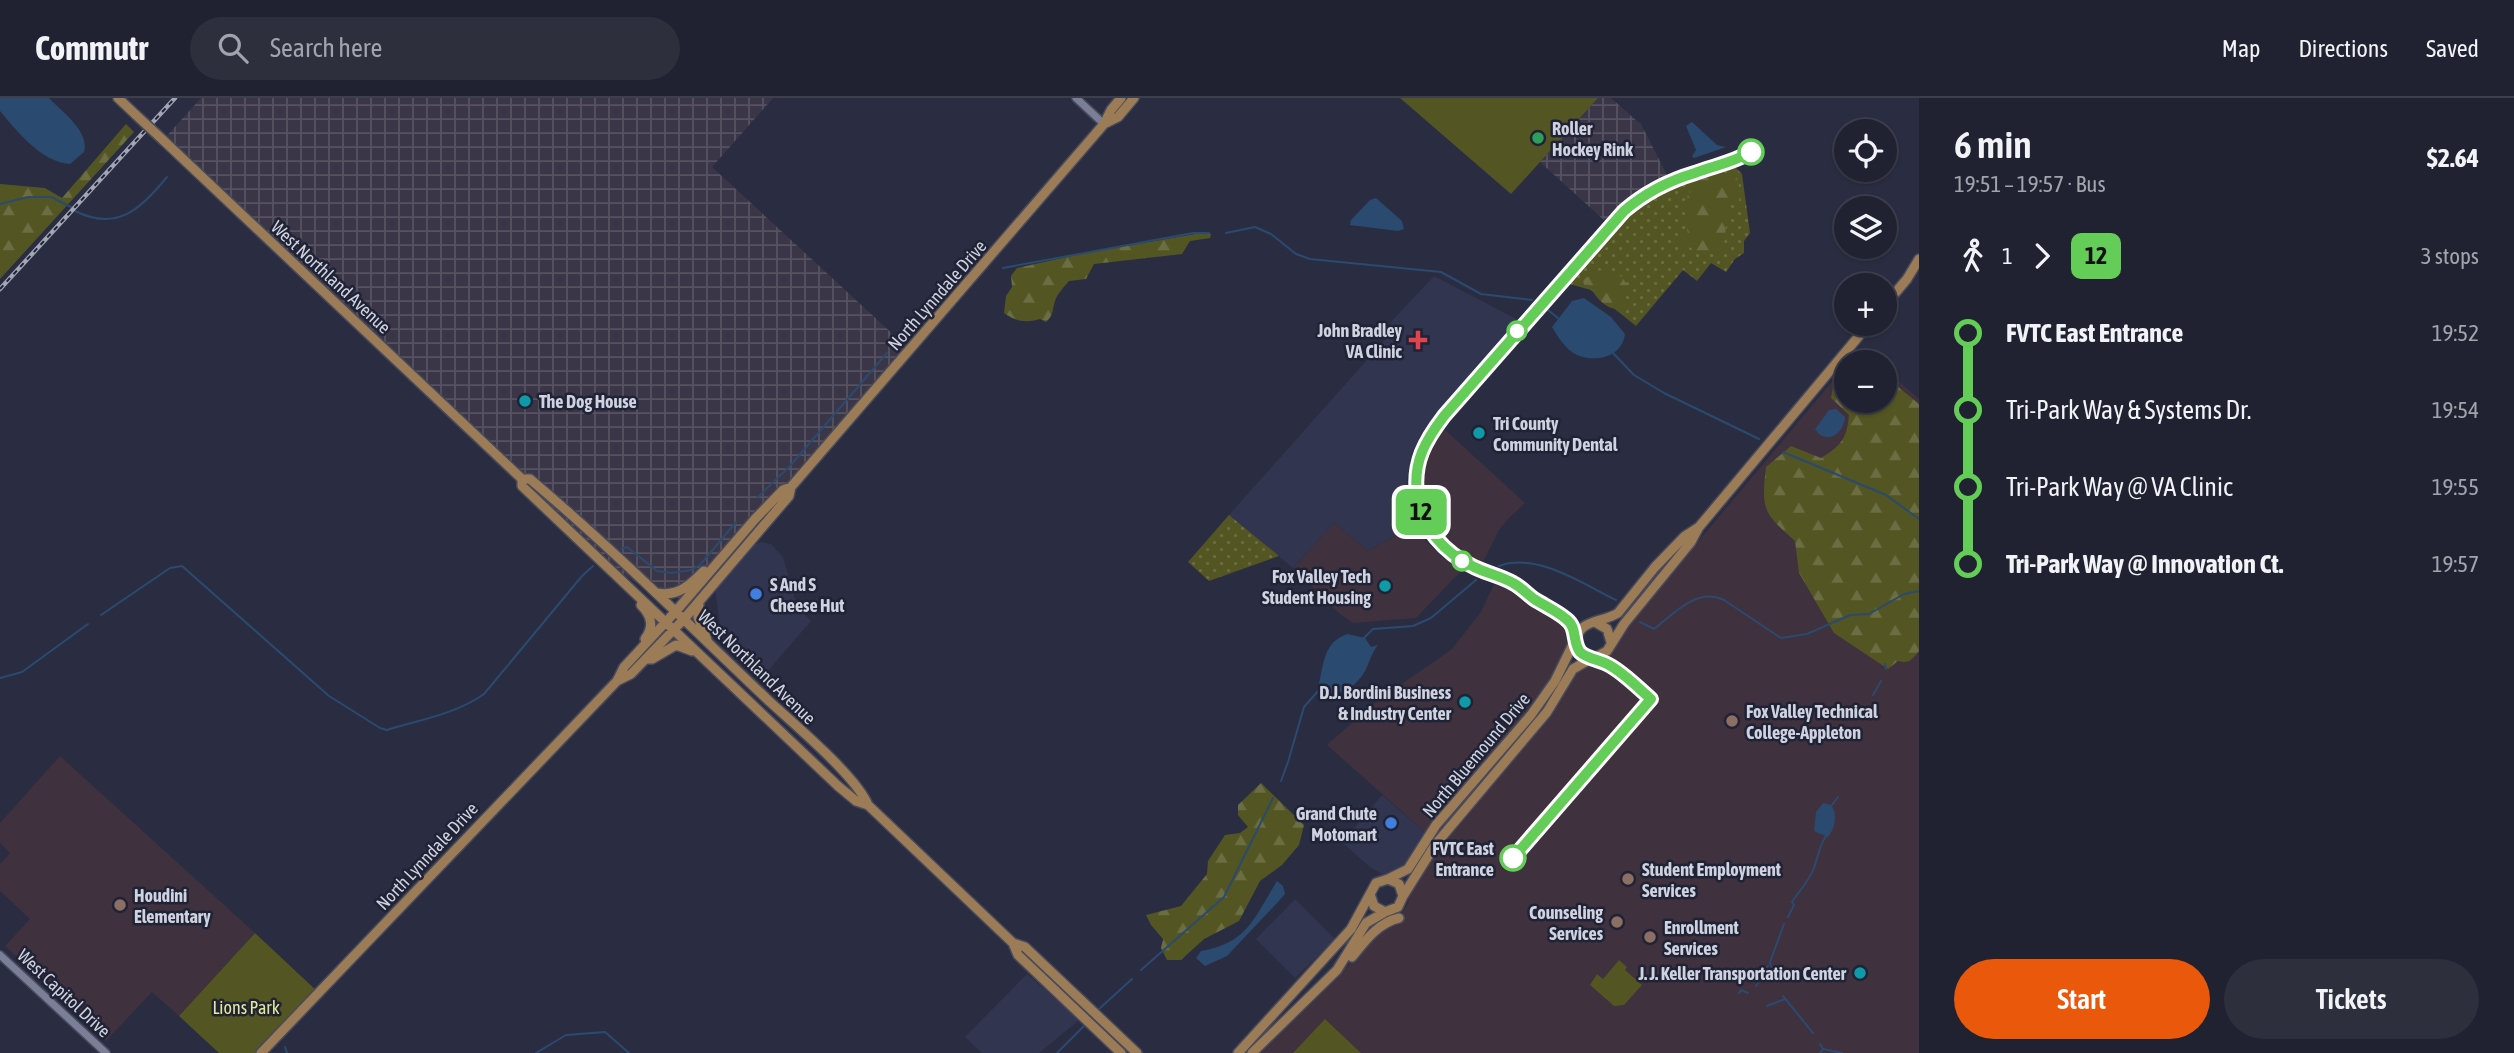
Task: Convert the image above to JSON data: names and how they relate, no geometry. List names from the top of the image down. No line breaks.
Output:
{"streets":{"main road":["West Northland Avenue","North Lynndale Drive","North Bluemound Drive"],"street":["West Capitol Drive"]},"crossings":[["West Northland Avenue","North Lynndale Drive"]],"parks":["Lions Park"],"places":{"other":["Roller Hockey Rink","The Dog House","Tri County Community Dental","Fox Valley Tech Student Housing","S And S Cheese Hut","D.J. Bordini Business & Industry Center","Fox Valley Technical College-Appleton","Grand Chute Motomart","FVTC East Entrance","Student Employment Services","Houdini Elementary","Counseling Services","Enrollment Services","J. J. Keller Transportation Center"],"health":["John Bradley VA Clinic"]},"lines":["bus line 12"],"page":{"header":"Commutr","search":"Search here","nav":["Map","Directions","Saved"],"on_map":"12","heading":["6 min","19:51 – 19:57 · Bus","$2.64"],"map_buttons":["+","−"],"legs":["1","12","3 stops"],"list":[{"name":"FVTC East Entrance","value":"19:52"},{"name":"Tri-Park Way & Systems Dr.","value":"19:54"},{"name":"Tri-Park Way @ VA Clinic","value":"19:55"},{"name":"Tri-Park Way @ Innovation Ct.","value":"19:57"}],"buttons":["Start","Tickets"]}}
